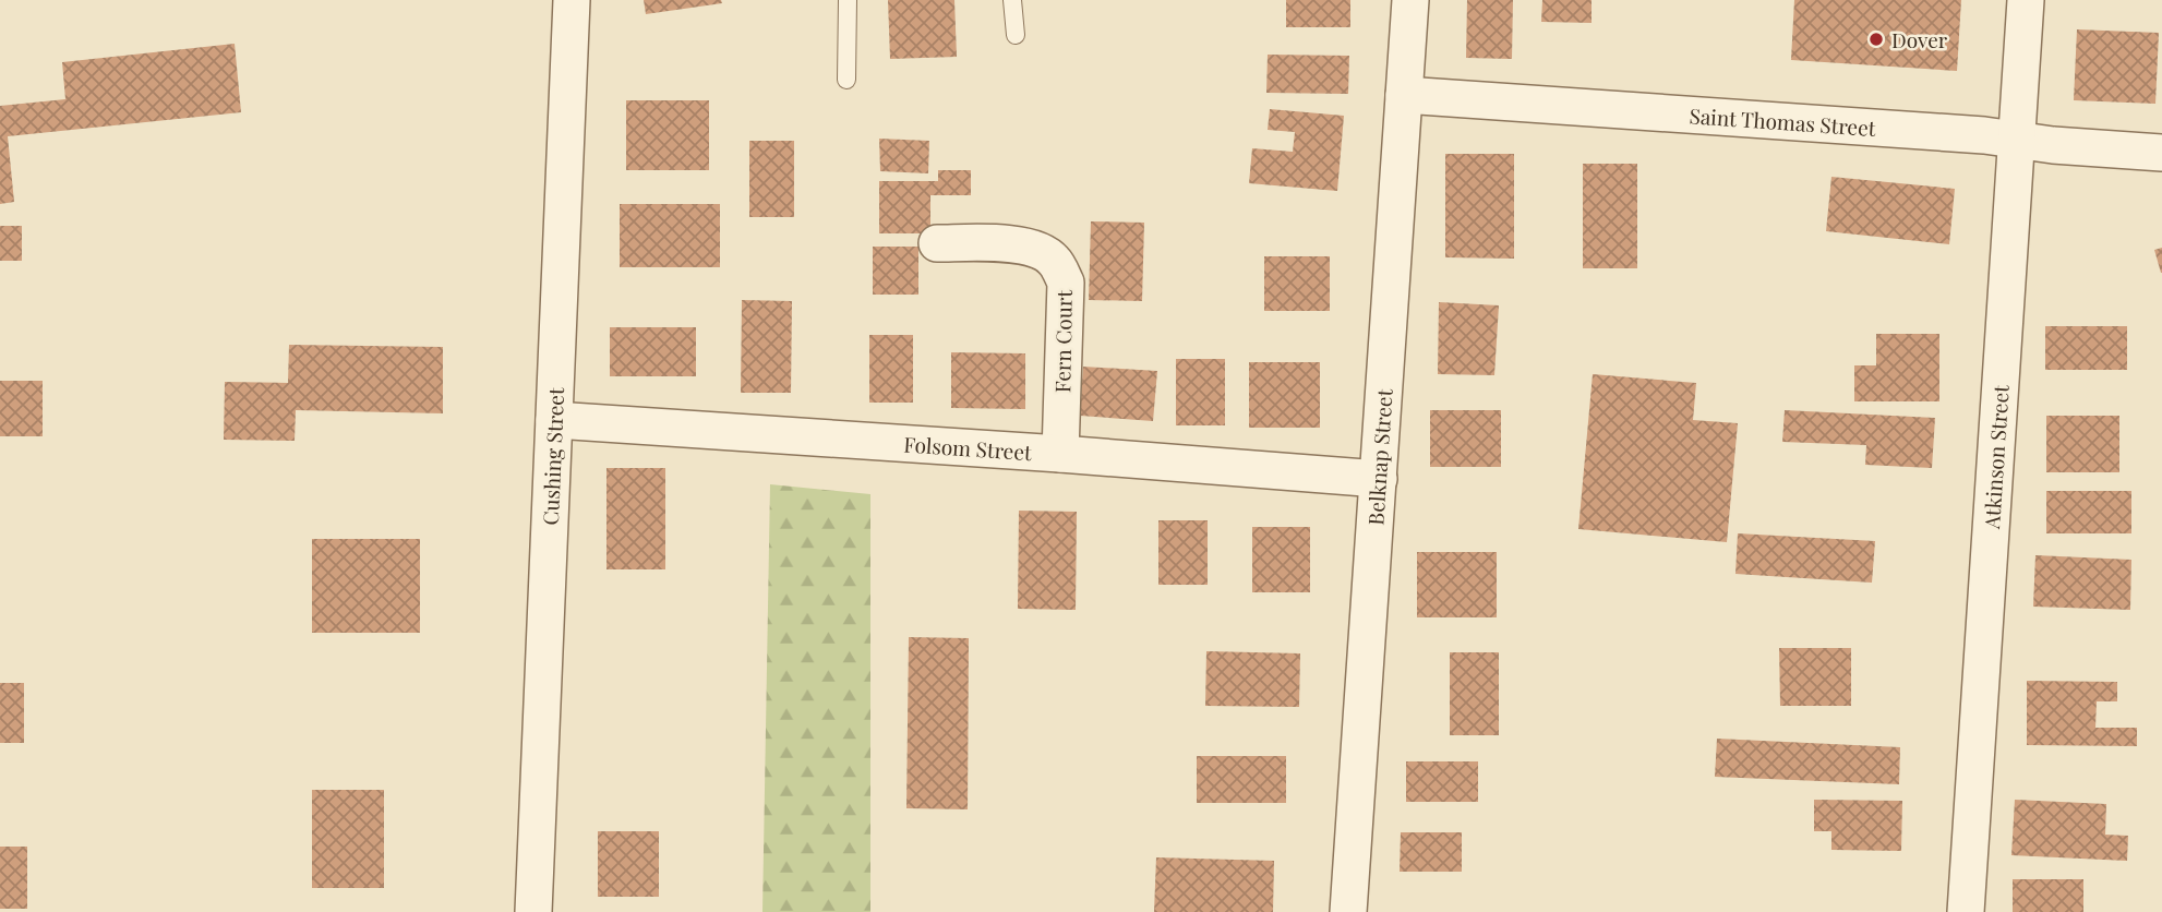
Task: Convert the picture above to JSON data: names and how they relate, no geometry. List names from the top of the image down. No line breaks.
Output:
{"streets":{"street":["Saint Thomas Street","Fern Court","Folsom Street","Cushing Street","Belknap Street","Atkinson Street"]},"crossings":[["Saint Thomas Street","Belknap Street"],["Saint Thomas Street","Atkinson Street"],["Fern Court","Folsom Street"],["Folsom Street","Cushing Street"],["Folsom Street","Belknap Street"]],"places":["Dover"]}
